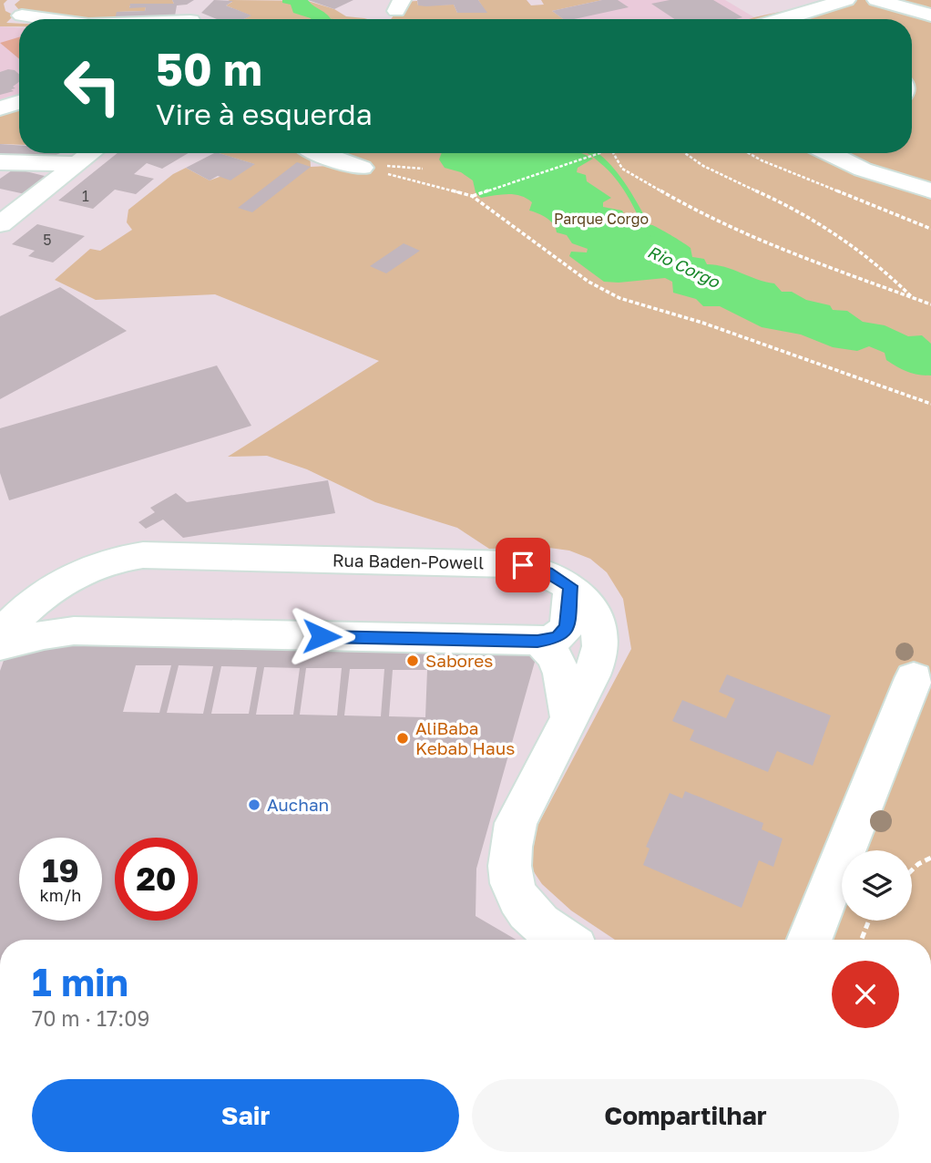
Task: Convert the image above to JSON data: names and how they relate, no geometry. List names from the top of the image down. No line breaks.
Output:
{"streets":{"street":["Rua Baden-Powell"]},"water":["Rio Corgo"],"parks":["Parque Corgo"],"places":["Sabores","AliBaba Kebab Haus","Auchan"],"house_numbers":["1","5"],"page":{"turn":["50 m","Vire à esquerda"],"speed":"19 km/h","limit":"20","heading":["1 min","70 m · 17:09"],"buttons":["Sair","Compartilhar"]}}
